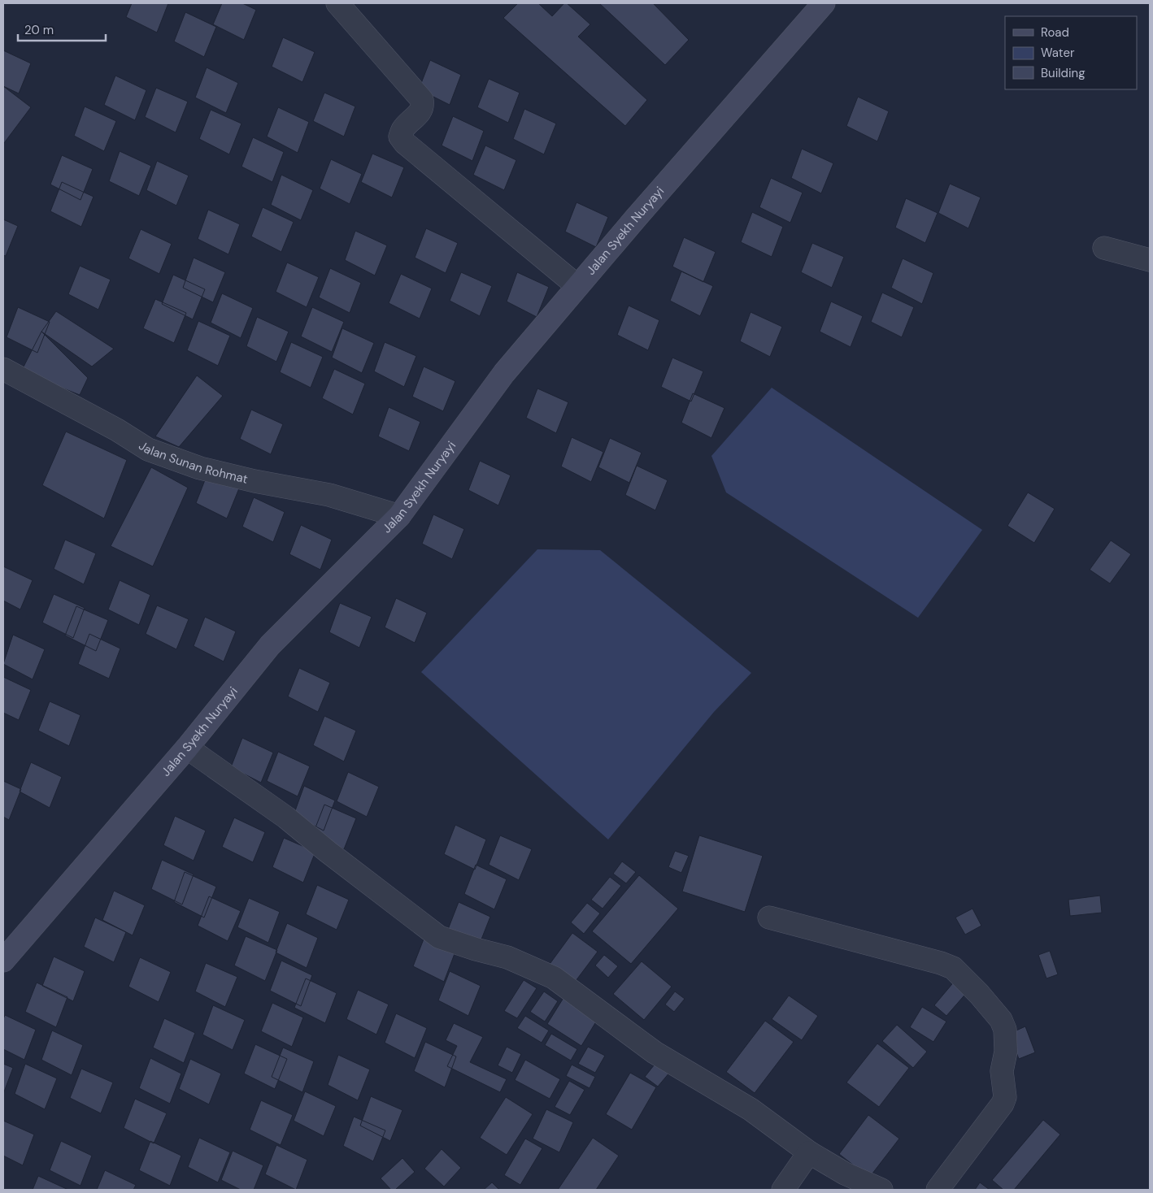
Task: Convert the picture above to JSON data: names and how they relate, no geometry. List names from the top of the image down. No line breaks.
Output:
{"streets":{"main road":["Jalan Syekh Nuryayi"],"street":["Jalan Sunan Rohmat"]},"crossings":[["Jalan Syekh Nuryayi","Jalan Sunan Rohmat"]],"legend":["Road","Water","Building"],"scale_bar":"20 m"}
